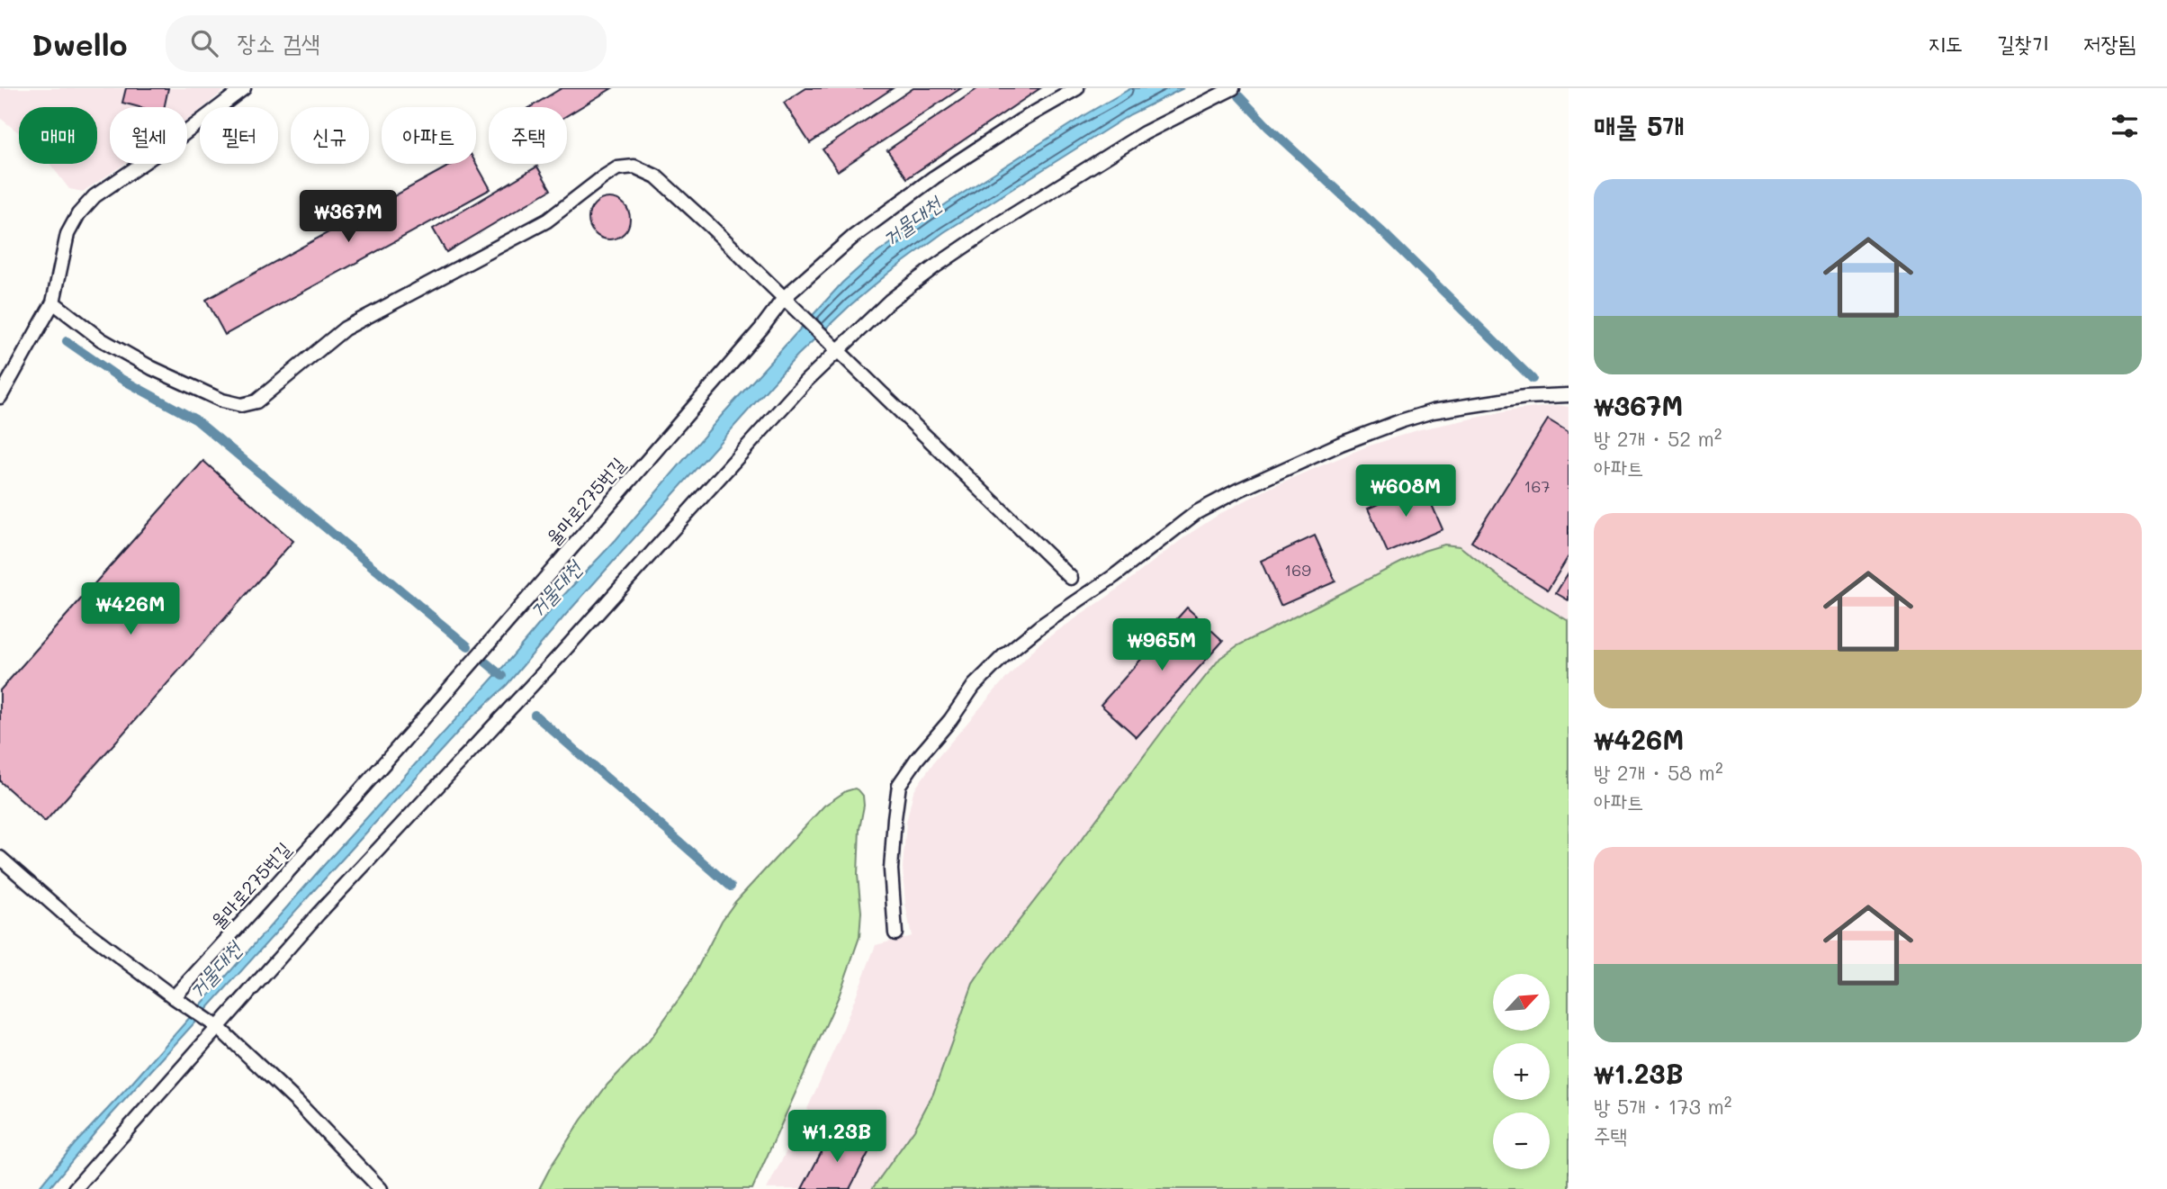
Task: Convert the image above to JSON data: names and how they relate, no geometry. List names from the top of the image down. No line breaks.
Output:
{"streets":{"lane":["율마로275번길"]},"water":["거물대천"],"house_numbers":["167","169"],"north":"top right","page":{"header":"Dwello","search":"장소 검색","nav":["지도","길찾기","저장됨"],"heading":"매물 5개","chip":["매매","월세","필터","신규","아파트","주택"],"list":[{"name":"₩367M","note":"방 2개 · 52 m² · 아파트"},{"name":"₩426M","note":"방 2개 · 58 m² · 아파트"},{"name":"₩1.23B","note":"방 5개 · 173 m² · 주택"}],"price":["₩367M","₩608M","₩426M","₩965M","₩1.23B"],"map_buttons":["+","−"]}}
